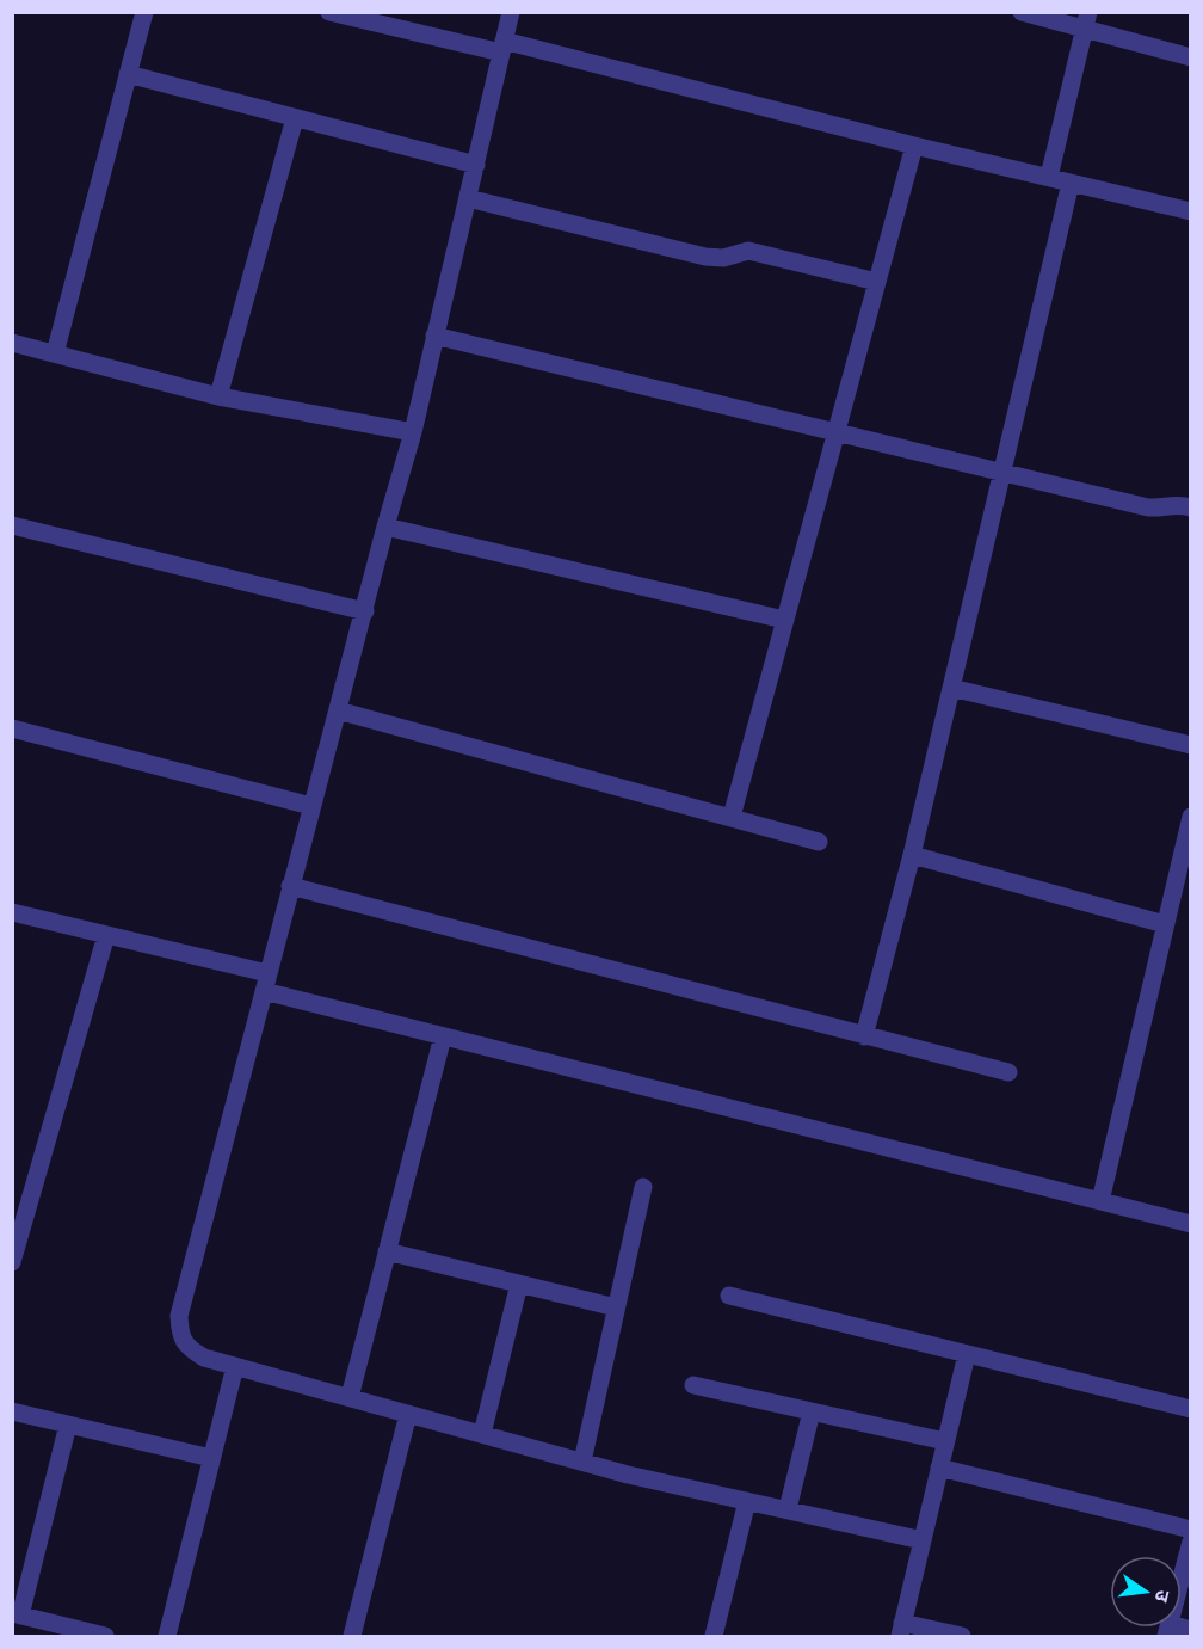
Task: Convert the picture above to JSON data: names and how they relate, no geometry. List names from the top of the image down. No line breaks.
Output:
{"north":"right"}
